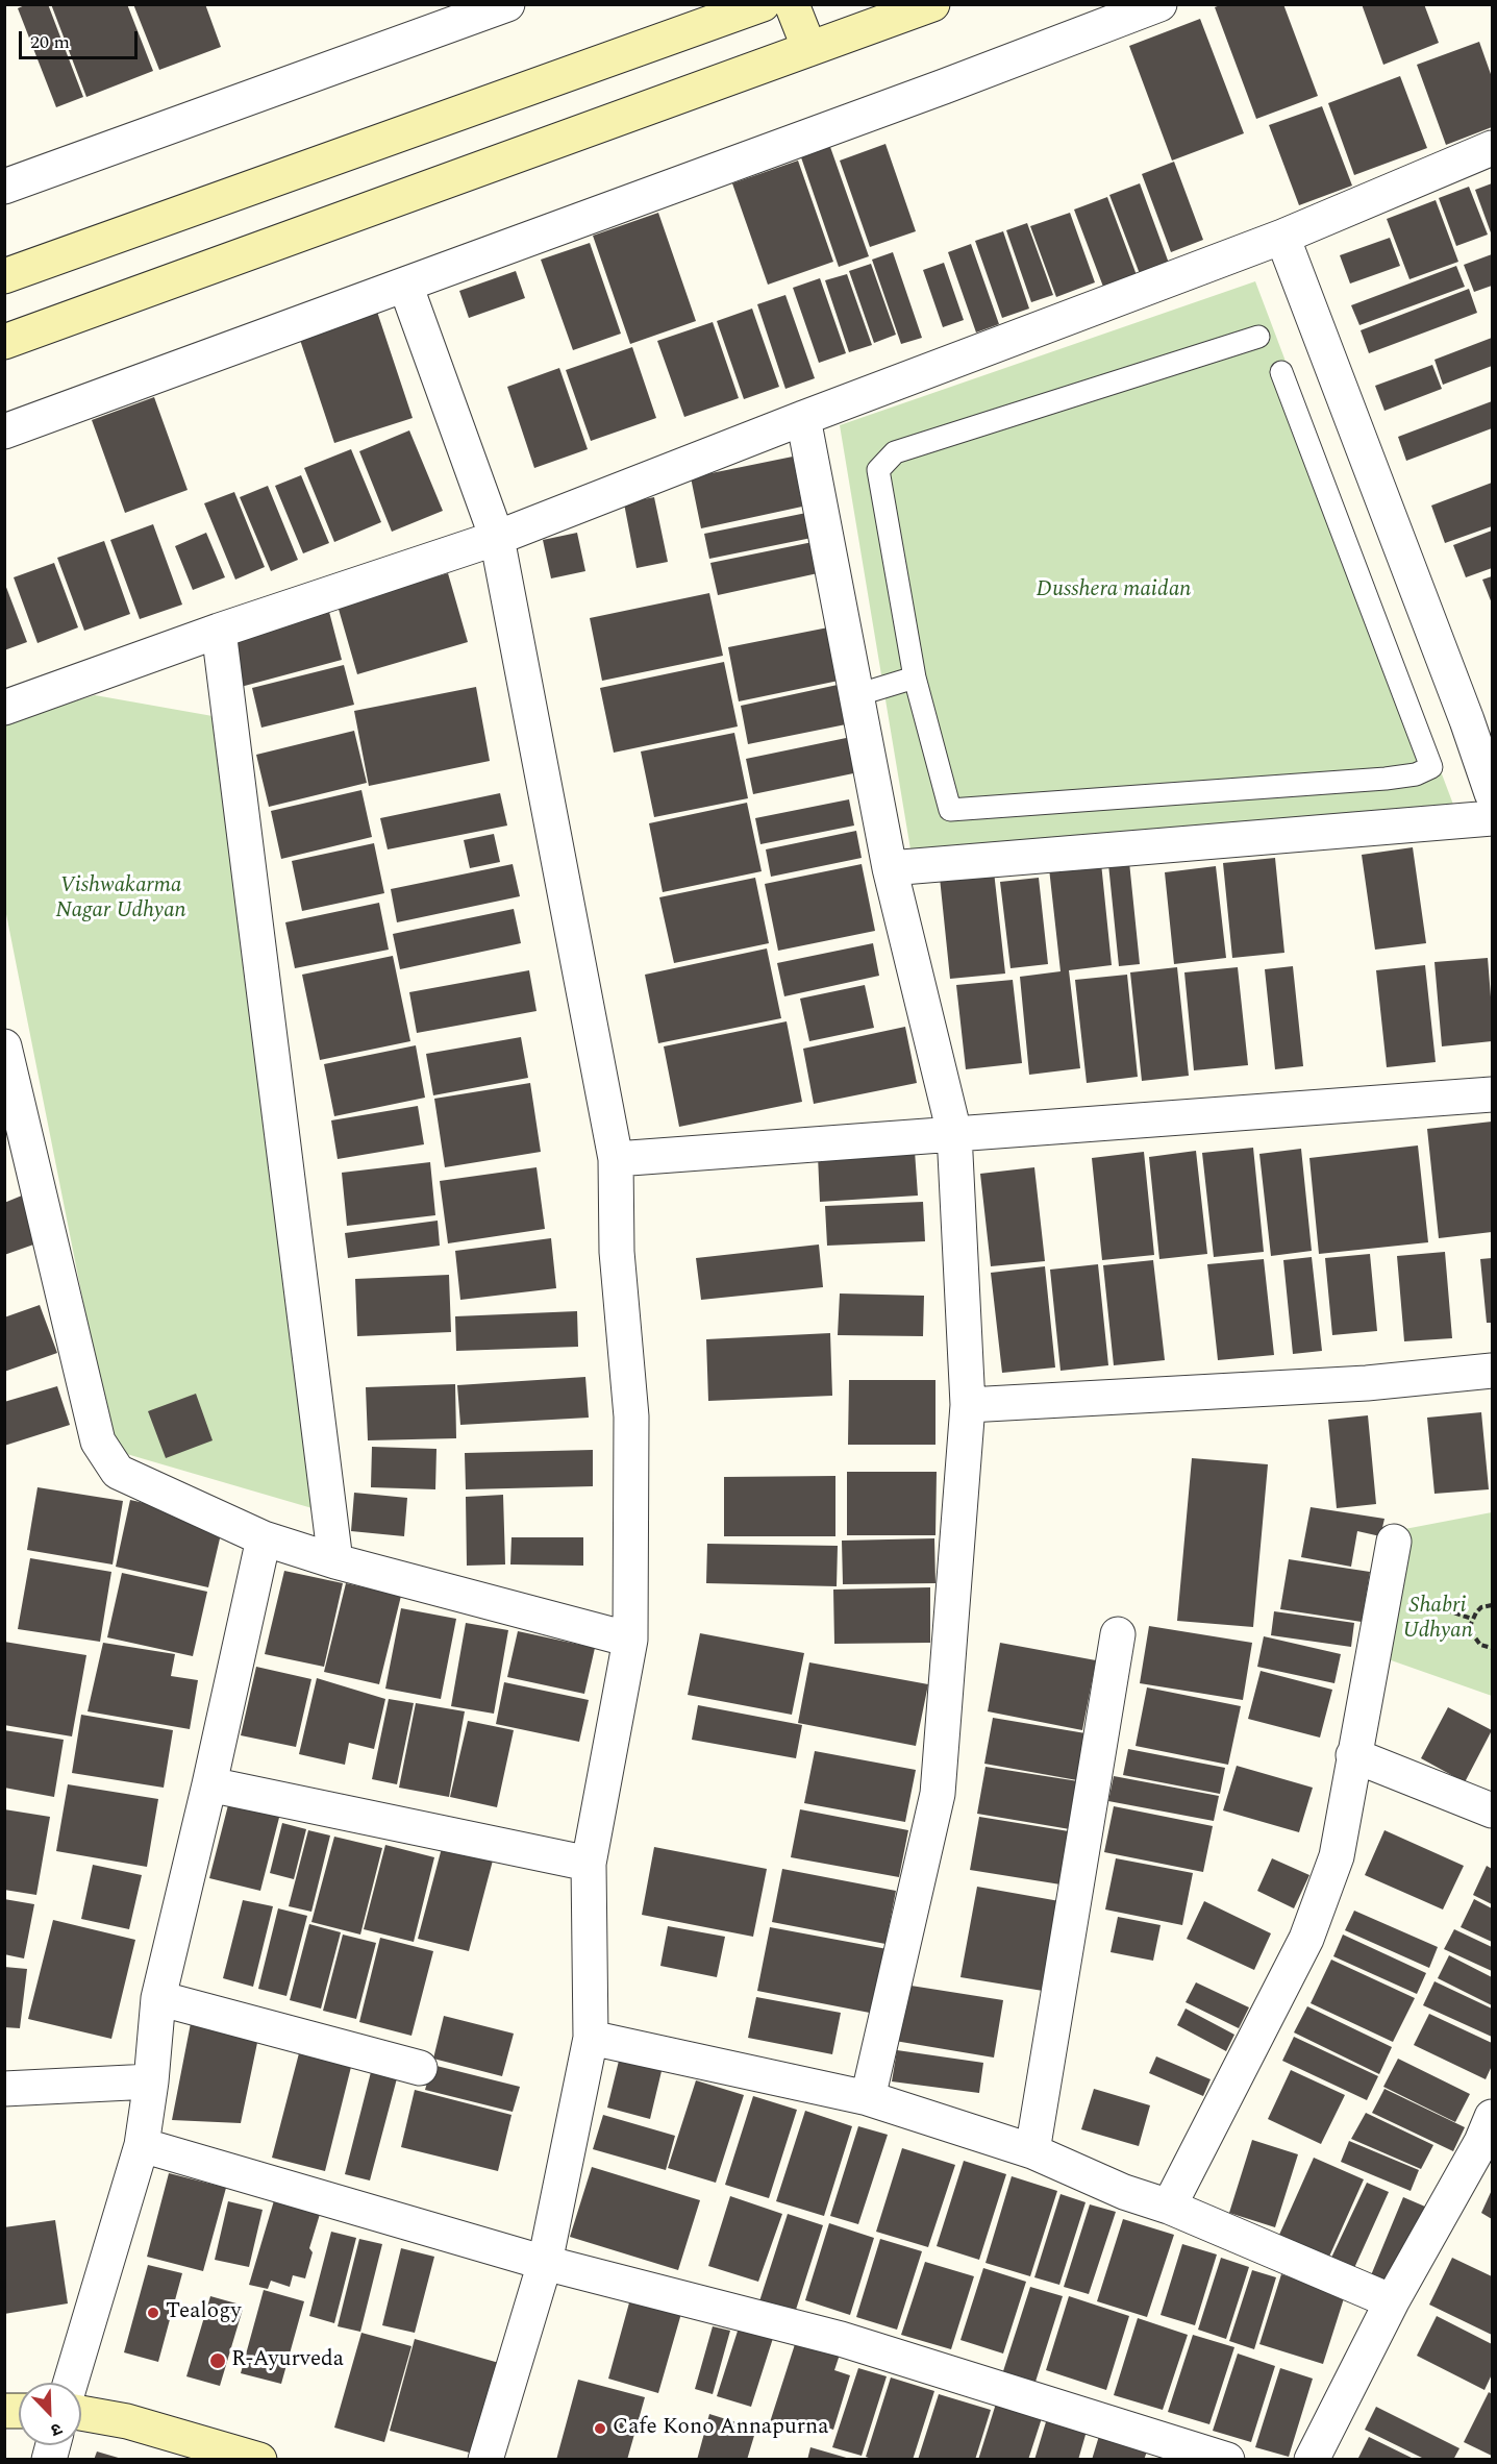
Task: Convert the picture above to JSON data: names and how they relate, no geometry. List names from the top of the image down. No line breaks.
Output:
{"parks":["Dusshera maidan","Vishwakarma Nagar Udhyan","Shabri Udhyan"],"places":["Tealogy","R-Ayurveda","Cafe Kono Annapurna"],"scale_bar":"20 m","north":"bottom right"}
